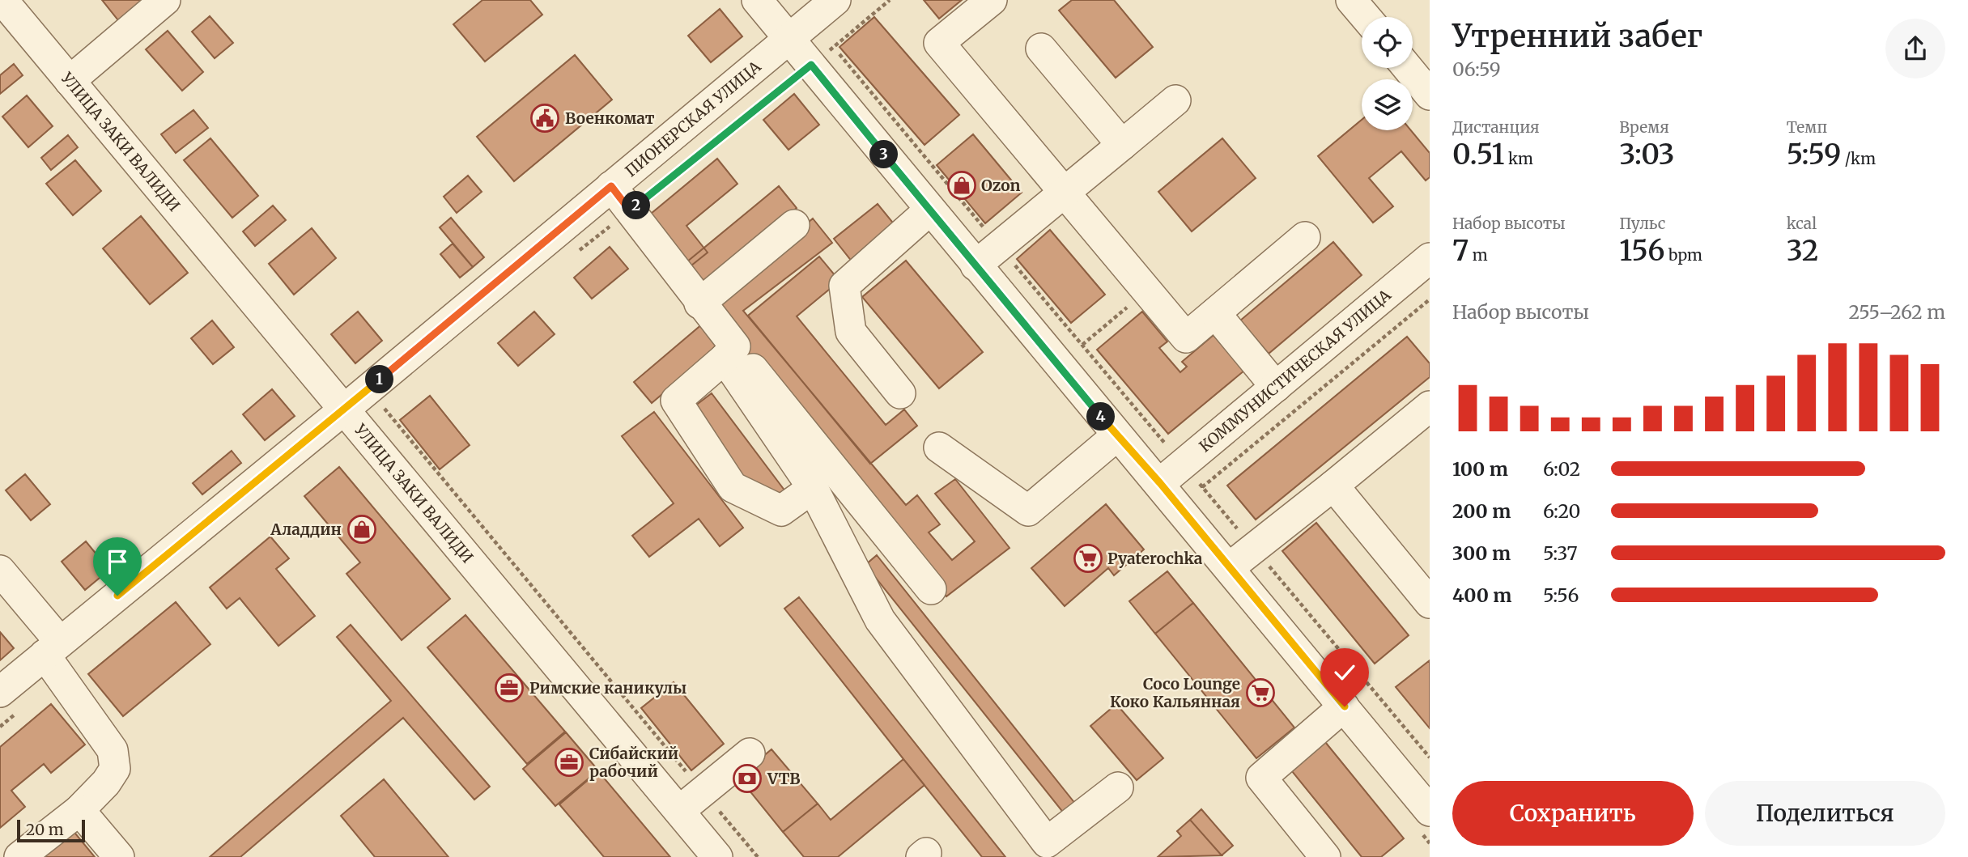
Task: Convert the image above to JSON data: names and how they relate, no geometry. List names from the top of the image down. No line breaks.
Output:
{"streets":{"street":["ПИОНЕРСКАЯ УЛИЦА","УЛИЦА ЗАКИ ВАЛИДИ","КОММУНИСТИЧЕСКАЯ УЛИЦА"]},"crossings":[["ПИОНЕРСКАЯ УЛИЦА","УЛИЦА ЗАКИ ВАЛИДИ"]],"places":{"public building":["Военкомат"],"shop":["Ozon","Аладдин"],"supermarket":["Pyaterochka","Coco Lounge Коко Кальянная"],"office":["Римские каникулы","Сибайский рабочий"],"bank":["VTB"]},"scale_bar":"20 m","page":{"heading":["Утренний забег","06:59"],"stats":[["Дистанция","0.51 km"],["Время","3:03"],["Темп","5:59 /km"],["Набор высоты","7 m"],["Пульс","156 bpm"],["kcal","32"]],"pins":["3","2","1","4"],"chart":["Набор высоты","255–262 m"],"list":[{"name":"100 m","note":"6:02"},{"name":"200 m","note":"6:20"},{"name":"300 m","note":"5:37"},{"name":"400 m","note":"5:56"}],"buttons":["Сохранить","Поделиться"],"scale":"20 m"}}
